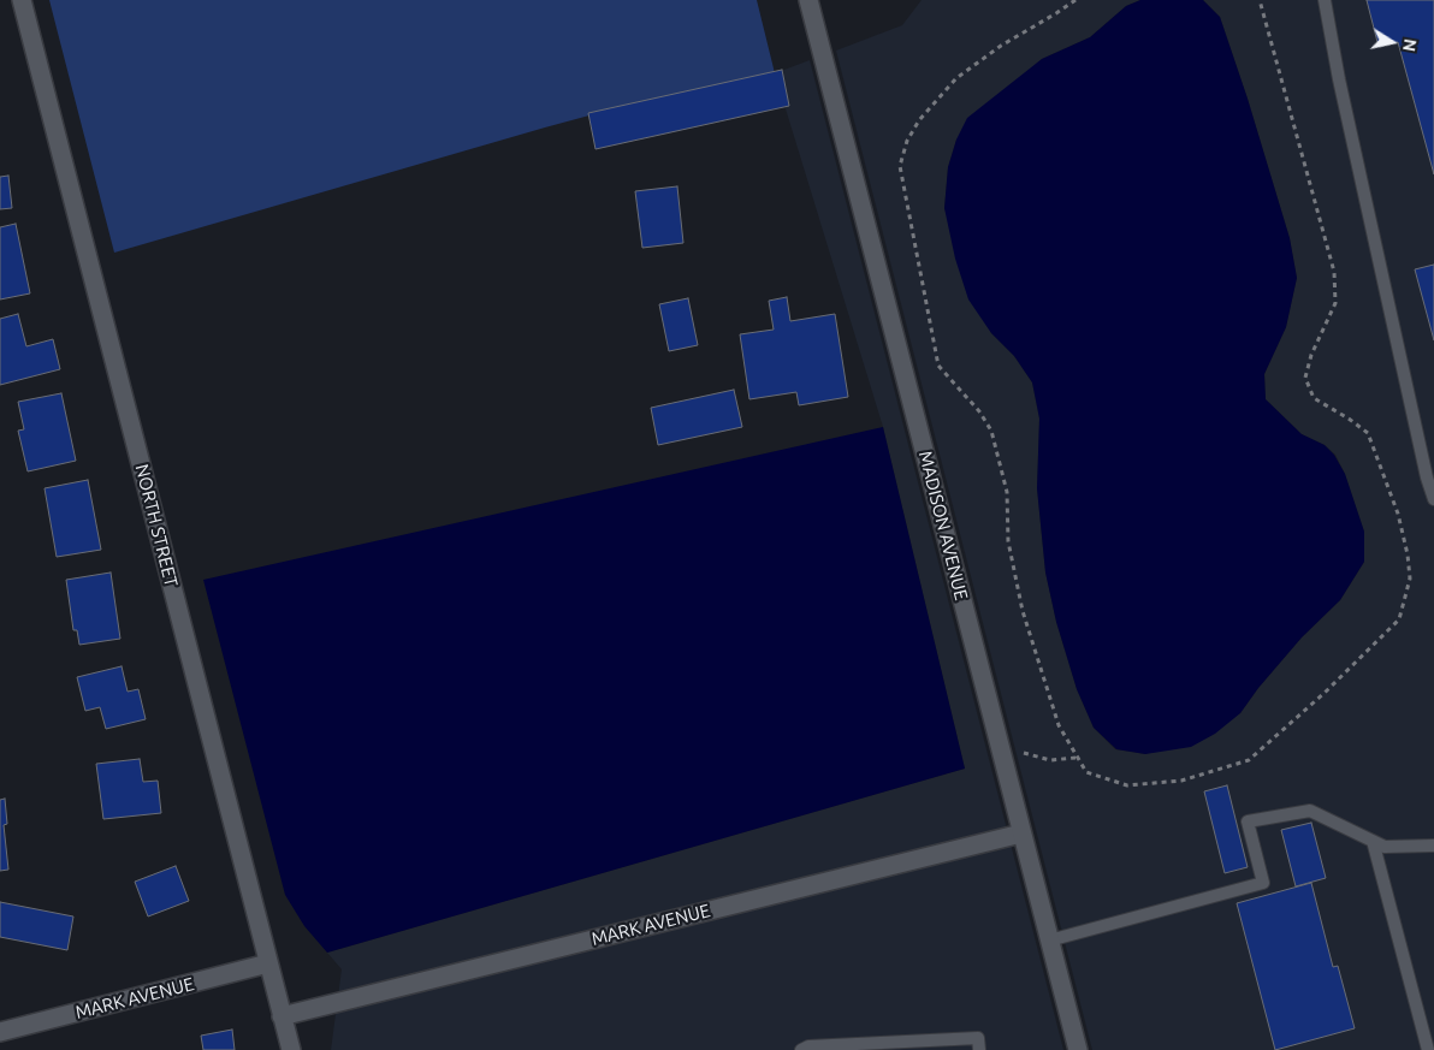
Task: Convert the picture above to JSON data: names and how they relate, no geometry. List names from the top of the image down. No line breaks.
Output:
{"streets":{"street":["NORTH STREET","MADISON AVENUE","MARK AVENUE"]},"crossings":[["NORTH STREET","MARK AVENUE"],["MADISON AVENUE","MARK AVENUE"]],"north":"right"}
